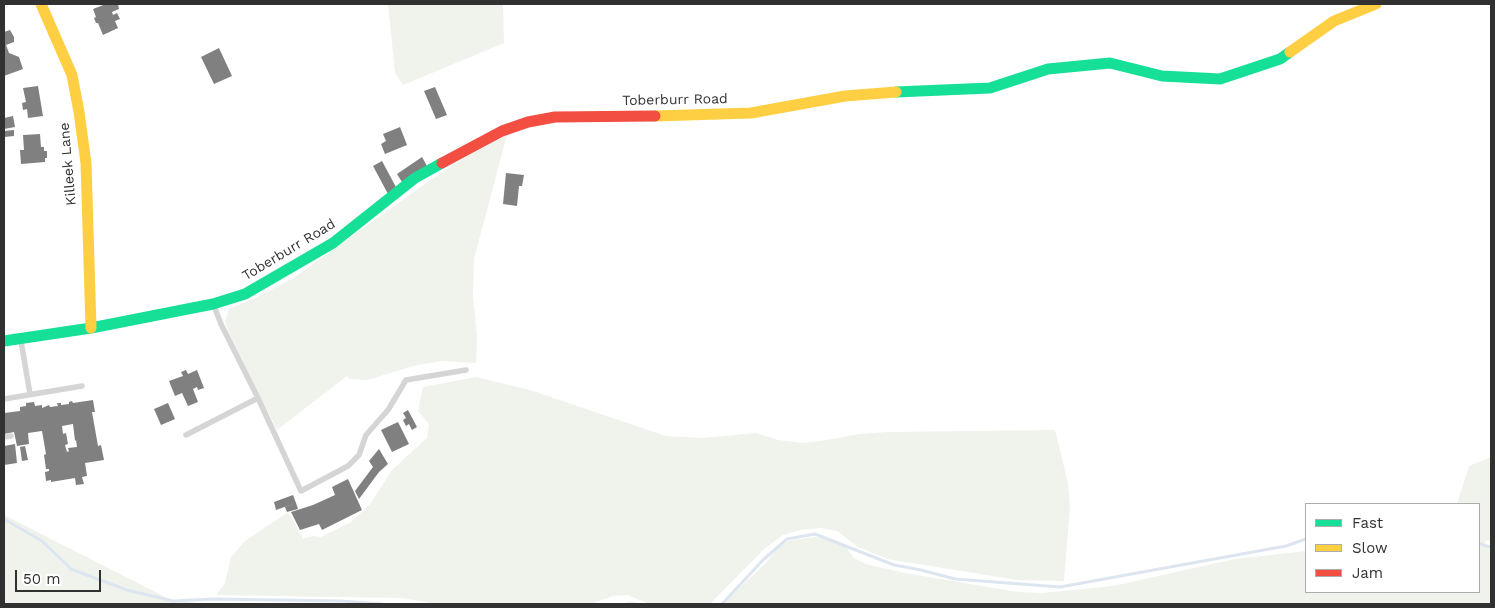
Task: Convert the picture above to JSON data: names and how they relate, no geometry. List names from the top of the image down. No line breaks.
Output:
{"streets":{"street":["Toberburr Road","Killeek Lane"]},"crossings":[["Toberburr Road","Killeek Lane"]],"legend":["Fast","Slow","Jam"],"scale_bar":"50 m"}
